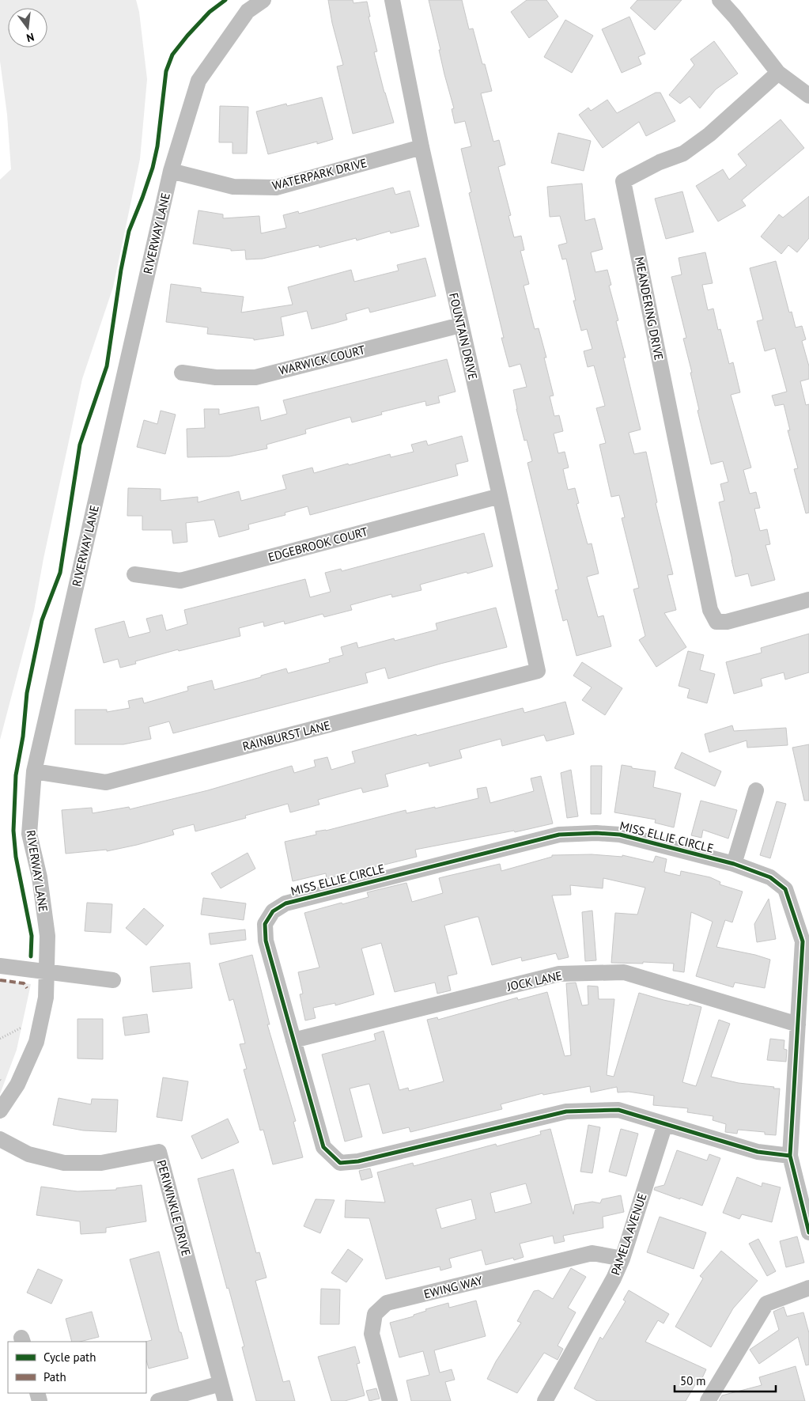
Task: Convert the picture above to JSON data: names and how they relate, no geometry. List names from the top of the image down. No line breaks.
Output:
{"streets":{"street":["WATERPARK DRIVE","RIVERWAY LANE","MEANDERING DRIVE","FOUNTAIN DRIVE","WARWICK COURT","EDGEBROOK COURT","RAINBURST LANE","MISS ELLIE CIRCLE","JOCK LANE","PERIWINKLE DRIVE","PAMELA AVENUE","EWING WAY"]},"crossings":[["WATERPARK DRIVE","RIVERWAY LANE"],["WATERPARK DRIVE","FOUNTAIN DRIVE"],["RIVERWAY LANE","RAINBURST LANE"],["FOUNTAIN DRIVE","WARWICK COURT"],["FOUNTAIN DRIVE","EDGEBROOK COURT"],["FOUNTAIN DRIVE","RAINBURST LANE"],["MISS ELLIE CIRCLE","JOCK LANE"],["MISS ELLIE CIRCLE","PAMELA AVENUE"],["PAMELA AVENUE","EWING WAY"]],"legend":["Cycle path","Path"],"scale_bar":"50 m","north":"bottom"}
